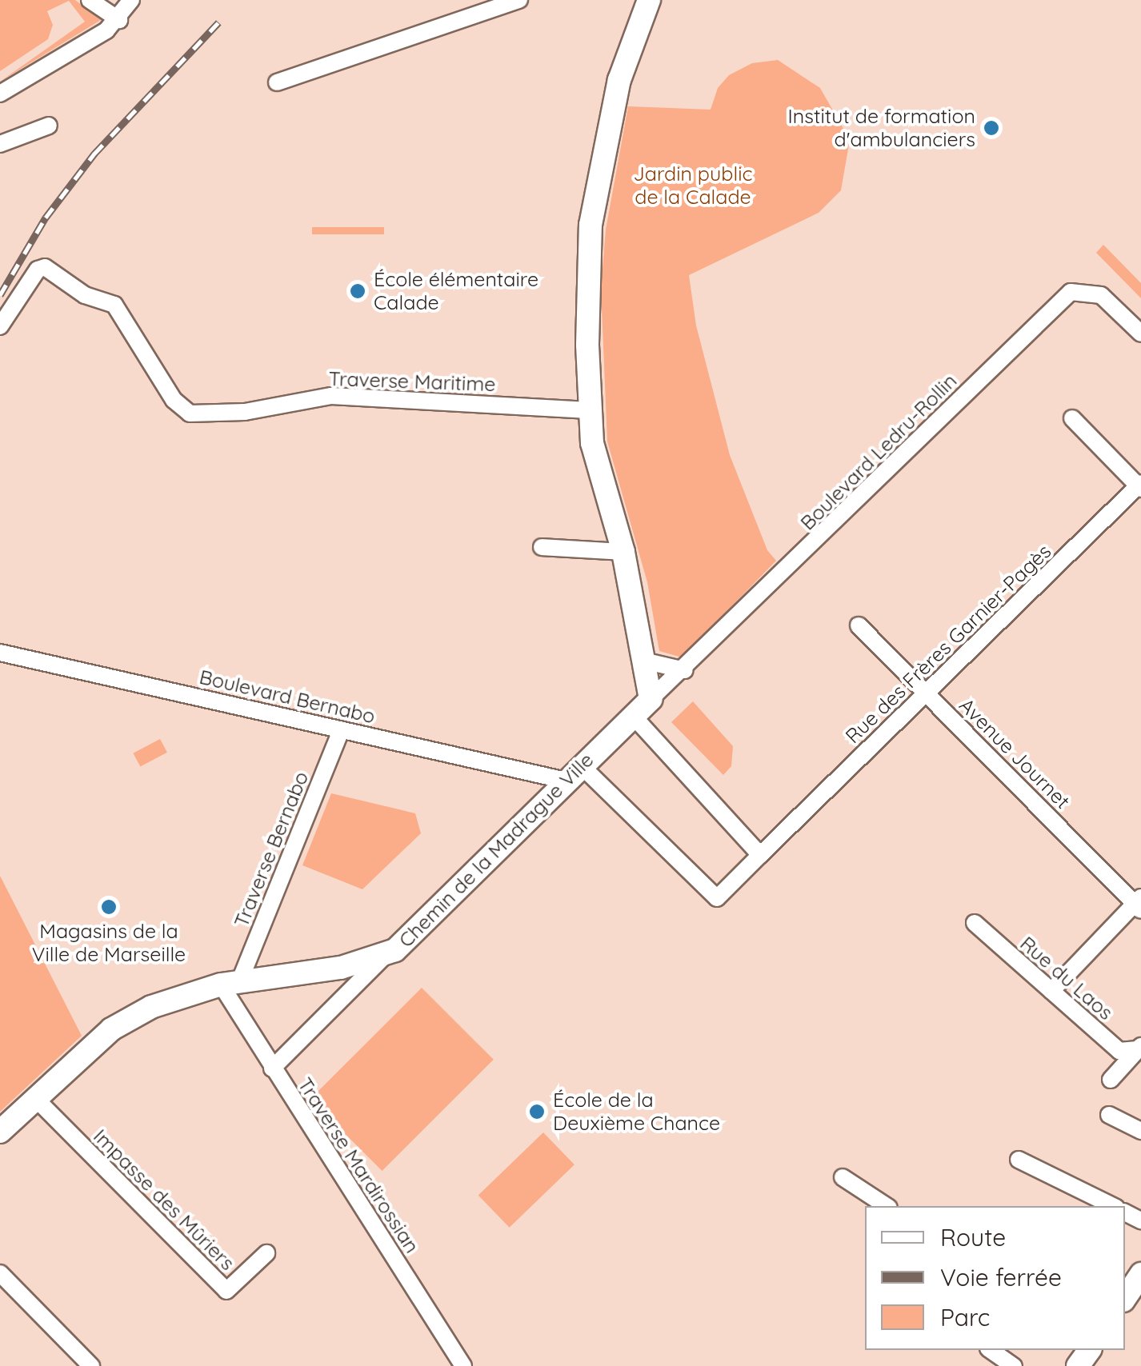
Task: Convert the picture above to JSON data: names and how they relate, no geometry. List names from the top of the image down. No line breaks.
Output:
{"streets":{"street":["Traverse Maritime","Boulevard Ledru-Rollin","Rue des Frères Garnier-Pagès","Boulevard Bernabo","Avenue Journet","Traverse Bernabo","Chemin de la Madrague Ville","Rue du Laos","Traverse Mardirossian","Impasse des Mûriers"]},"crossings":[["Boulevard Ledru-Rollin","Chemin de la Madrague Ville"],["Rue des Frères Garnier-Pagès","Boulevard Bernabo"],["Rue des Frères Garnier-Pagès","Avenue Journet"],["Rue des Frères Garnier-Pagès","Chemin de la Madrague Ville"],["Boulevard Bernabo","Traverse Bernabo"],["Boulevard Bernabo","Chemin de la Madrague Ville"],["Traverse Bernabo","Chemin de la Madrague Ville"],["Traverse Bernabo","Traverse Mardirossian"],["Chemin de la Madrague Ville","Traverse Mardirossian"],["Chemin de la Madrague Ville","Impasse des Mûriers"]],"parks":["Jardin public de la Calade"],"places":["Institut de formation d'ambulanciers","École élémentaire Calade","Magasins de la Ville de Marseille","École de la Deuxième Chance"],"legend":["Route","Voie ferrée","Parc"]}
